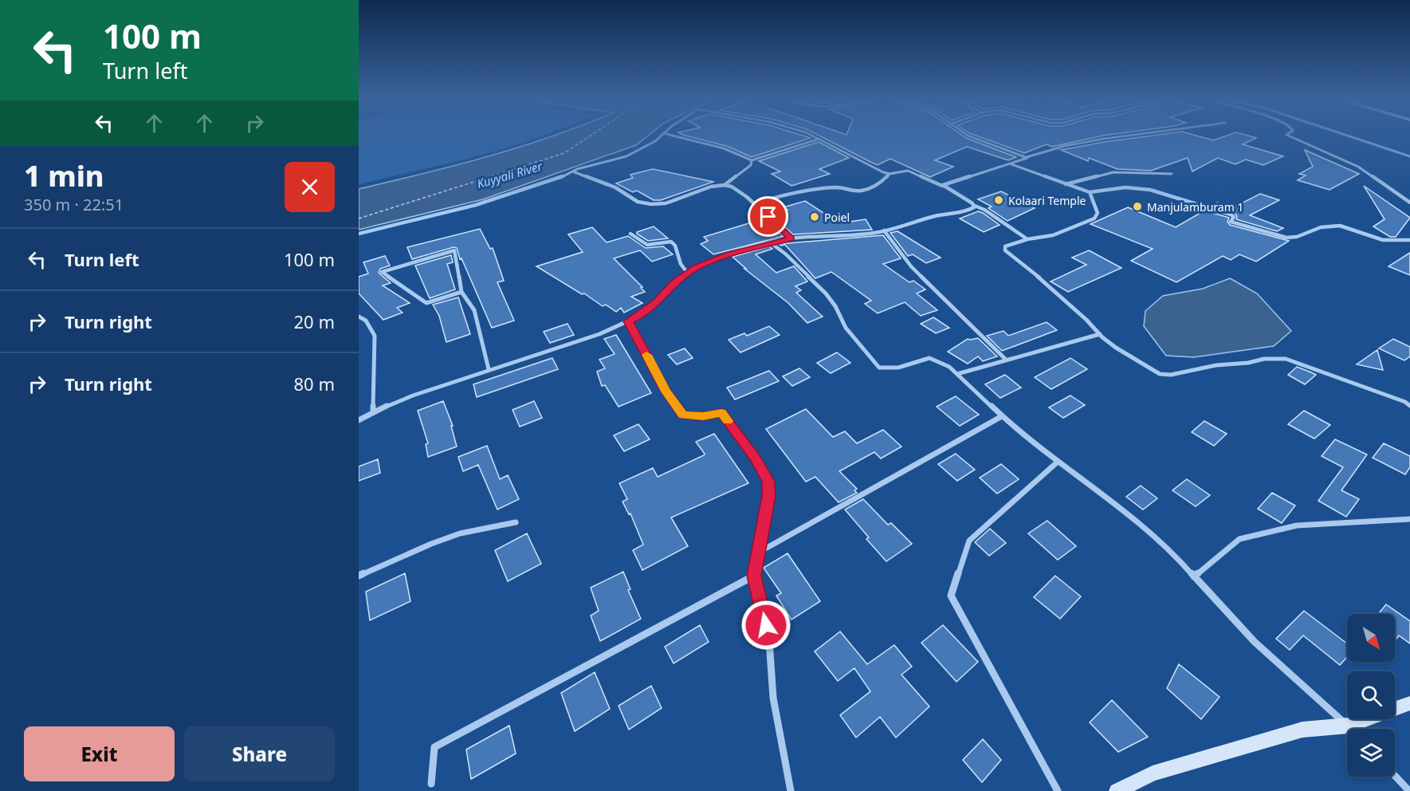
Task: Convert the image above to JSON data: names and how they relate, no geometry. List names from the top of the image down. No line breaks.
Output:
{"water":["Kuyyali River"],"places":["Kolaari Temple","Manjulamburam 1","Poiel"],"north":"bottom right","page":{"turn":["100 m","Turn left"],"heading":["1 min","350 m · 22:51"],"list":[{"name":"Turn left","value":"100 m"},{"name":"Turn right","value":"20 m"},{"name":"Turn right","value":"80 m"}],"buttons":["Exit","Share"]}}
